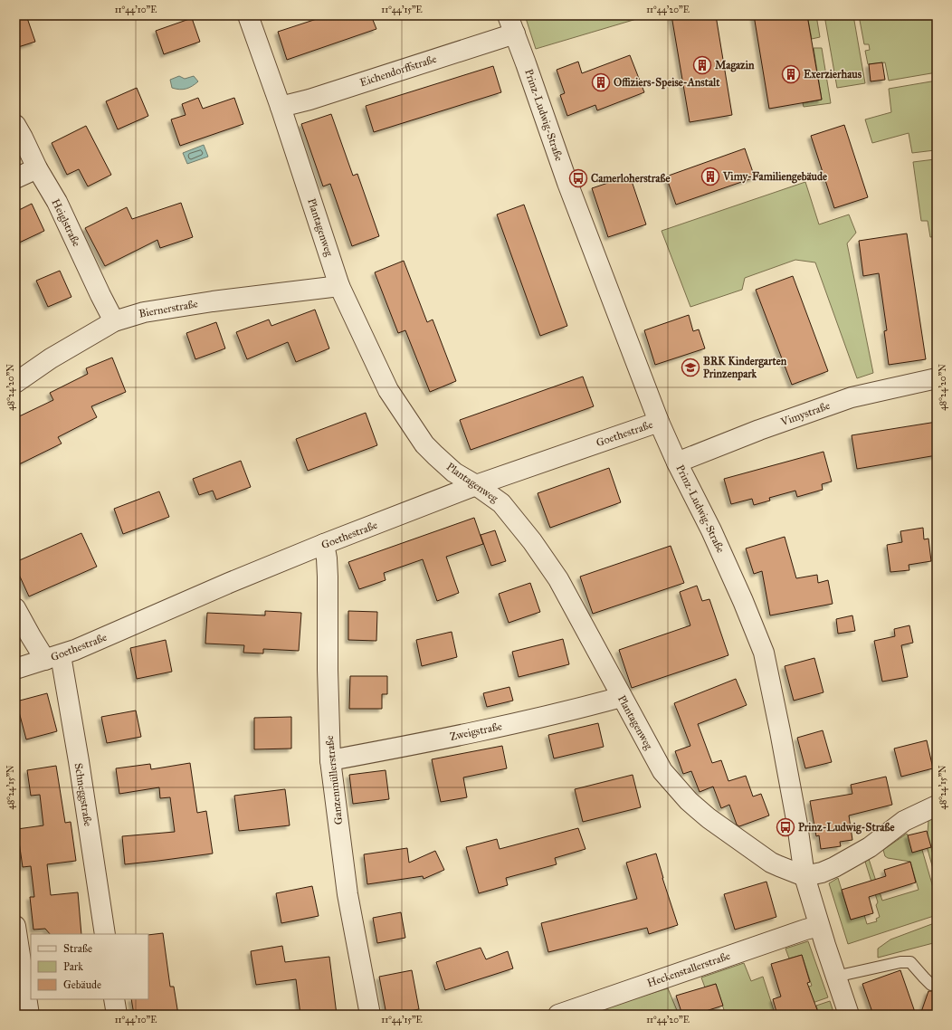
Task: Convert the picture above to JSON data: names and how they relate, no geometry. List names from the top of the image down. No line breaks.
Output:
{"streets":{"street":["Eichendorffstraße","Prinz-Ludwig-Straße","Heiglstraße","Plantagenweg","Biernerstraße","Vimystraße","Goethestraße","Zweigstraße","Ganzenmüllerstraße","Schneggstraße","Heckenstallerstraße"]},"crossings":[["Eichendorffstraße","Prinz-Ludwig-Straße"],["Eichendorffstraße","Plantagenweg"],["Prinz-Ludwig-Straße","Plantagenweg"],["Prinz-Ludwig-Straße","Vimystraße"],["Prinz-Ludwig-Straße","Goethestraße"],["Prinz-Ludwig-Straße","Heckenstallerstraße"],["Heiglstraße","Biernerstraße"],["Plantagenweg","Biernerstraße"],["Plantagenweg","Goethestraße"],["Plantagenweg","Zweigstraße"],["Goethestraße","Ganzenmüllerstraße"],["Goethestraße","Schneggstraße"],["Zweigstraße","Ganzenmüllerstraße"]],"places":{"building":["Magazin","Exerzierhaus","Offiziers-Speise-Anstalt","Vimy-Familiengebäude"],"bus stop":["Camerloherstraße","Prinz-Ludwig-Straße"],"school or university":["BRK Kindergarten Prinzenpark"]},"legend":["Straße","Park","Gebäude"],"coordinates":["11°44'10\"E","11°44'15\"E","11°44'20\"E","48°24'20\"N","48°24'15\"N"]}
